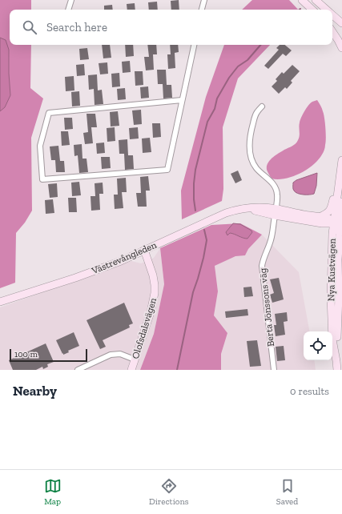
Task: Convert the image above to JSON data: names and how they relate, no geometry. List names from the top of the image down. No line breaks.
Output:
{"streets":{"street":["Västrevångleden","Nya Kustvägen","Berta Jönssons väg","Olofsdalsvägen"]},"crossings":[["Västrevångleden","Nya Kustvägen"],["Västrevångleden","Berta Jönssons väg"],["Västrevångleden","Olofsdalsvägen"]],"scale_bar":"100 m","page":{"search":"Search here","scale":"100 m","heading":["Nearby","0 results"],"nav":["Map","Directions","Saved"]}}
